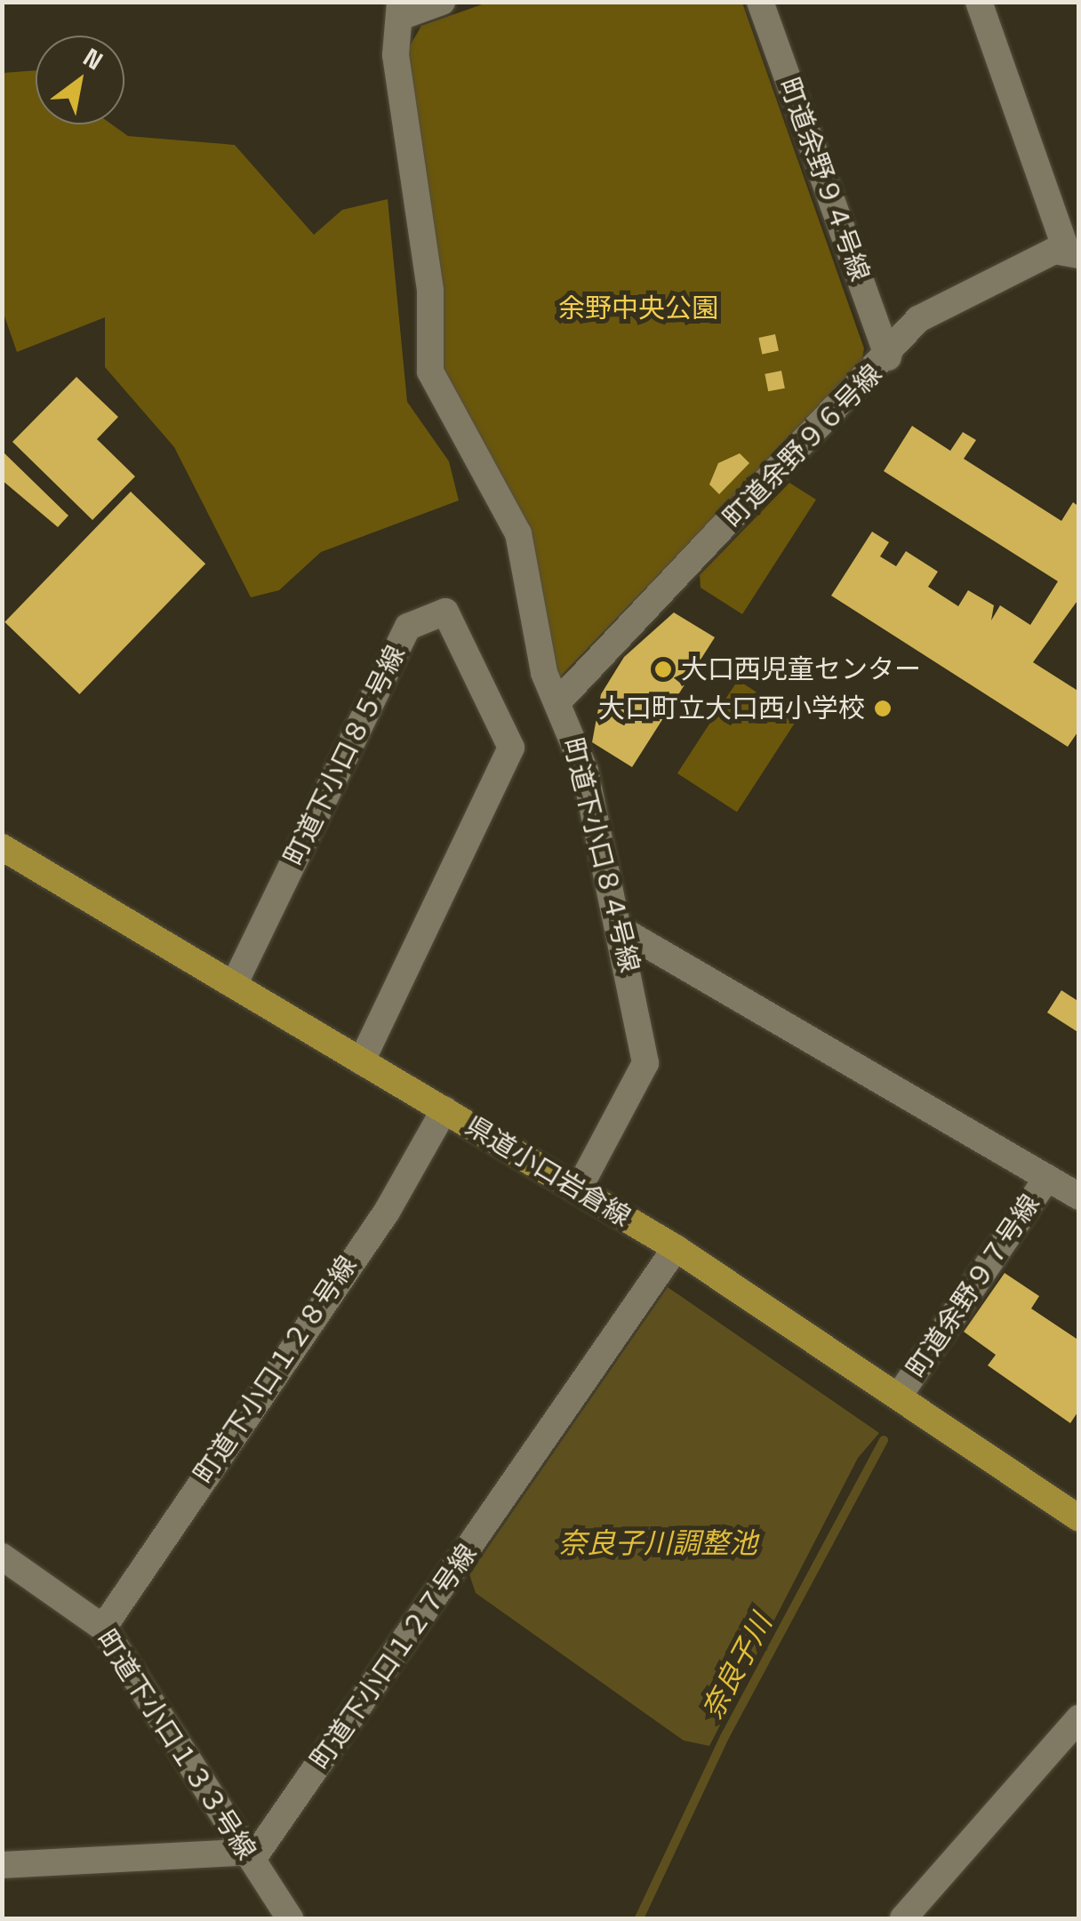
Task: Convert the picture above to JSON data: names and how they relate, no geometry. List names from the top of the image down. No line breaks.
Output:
{"streets":{"main road":["県道小口岩倉線"],"street":["町道余野９４号線","町道余野９６号線","町道下小口８５号線","町道下小口８４号線","町道余野９７号線","町道下小口１２８号線","町道下小口１２７号線","町道下小口１３３号線"]},"crossings":[["町道余野９４号線","町道余野９６号線"],["町道余野９６号線","町道下小口８４号線"],["町道下小口８５号線","県道小口岩倉線"],["町道下小口８４号線","県道小口岩倉線"],["県道小口岩倉線","町道余野９７号線"],["県道小口岩倉線","町道下小口１２８号線"],["県道小口岩倉線","町道下小口１２７号線"],["町道下小口１２８号線","町道下小口１３３号線"],["町道下小口１２７号線","町道下小口１３３号線"]],"water":["奈良子川調整池","奈良子川"],"parks":["余野中央公園"],"places":["大口西児童センター","大口町立大口西小学校"],"north":"top right"}
